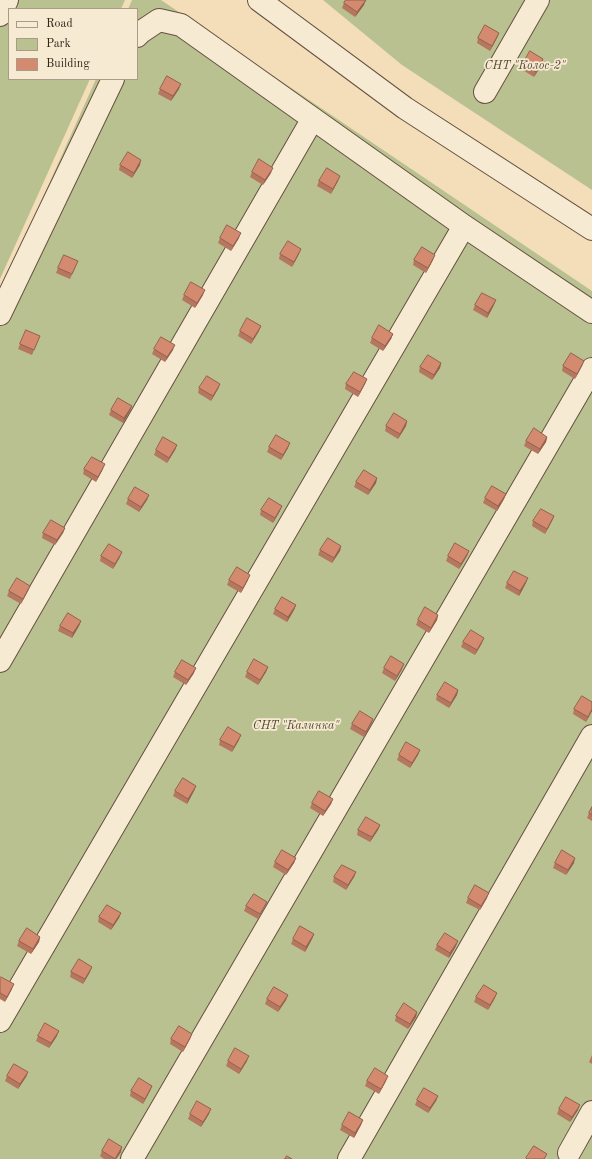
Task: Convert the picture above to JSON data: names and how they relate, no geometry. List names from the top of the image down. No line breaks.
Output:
{"parks":["СНТ \"Колос-2\"","СНТ \"Калинка\""],"legend":["Road","Park","Building"]}
